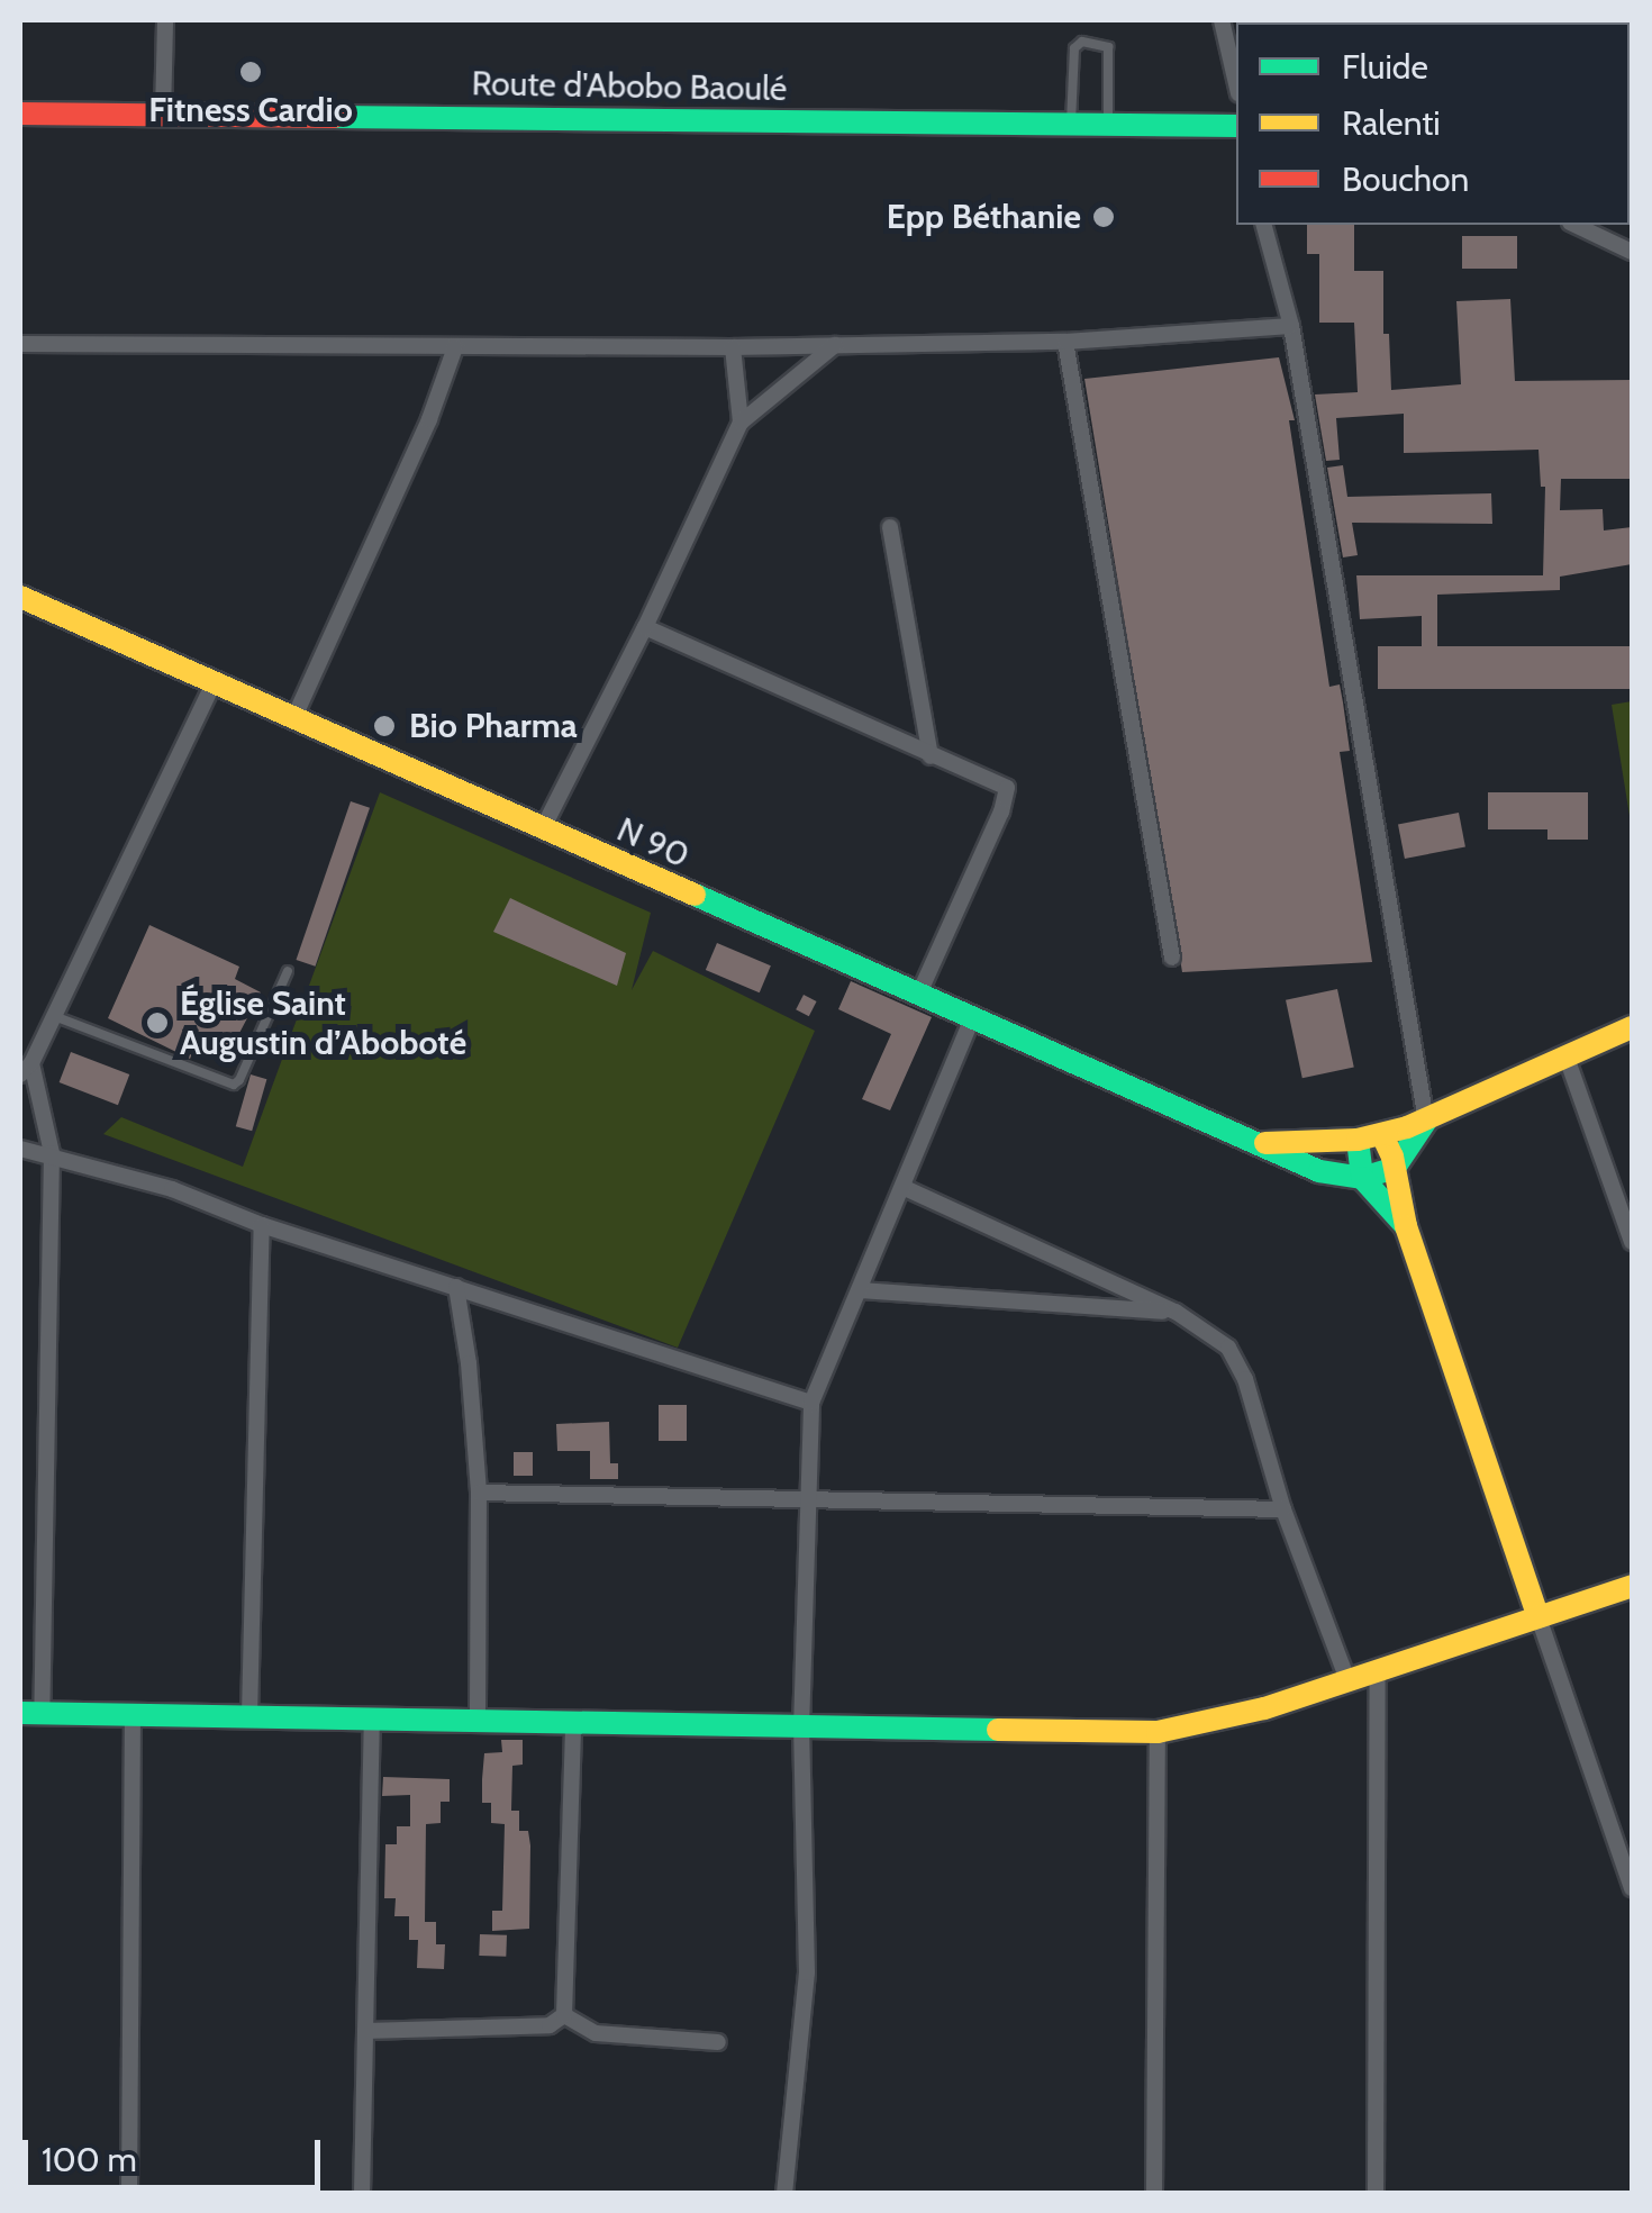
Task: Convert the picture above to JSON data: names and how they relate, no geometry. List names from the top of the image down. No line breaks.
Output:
{"streets":{"street":["Route d'Abobo Baoulé","N 90"]},"places":["Fitness Cardio","Epp Béthanie","Bio Pharma","Église Saint Augustin d’Aboboté"],"legend":["Fluide","Ralenti","Bouchon"],"scale_bar":"100 m"}
